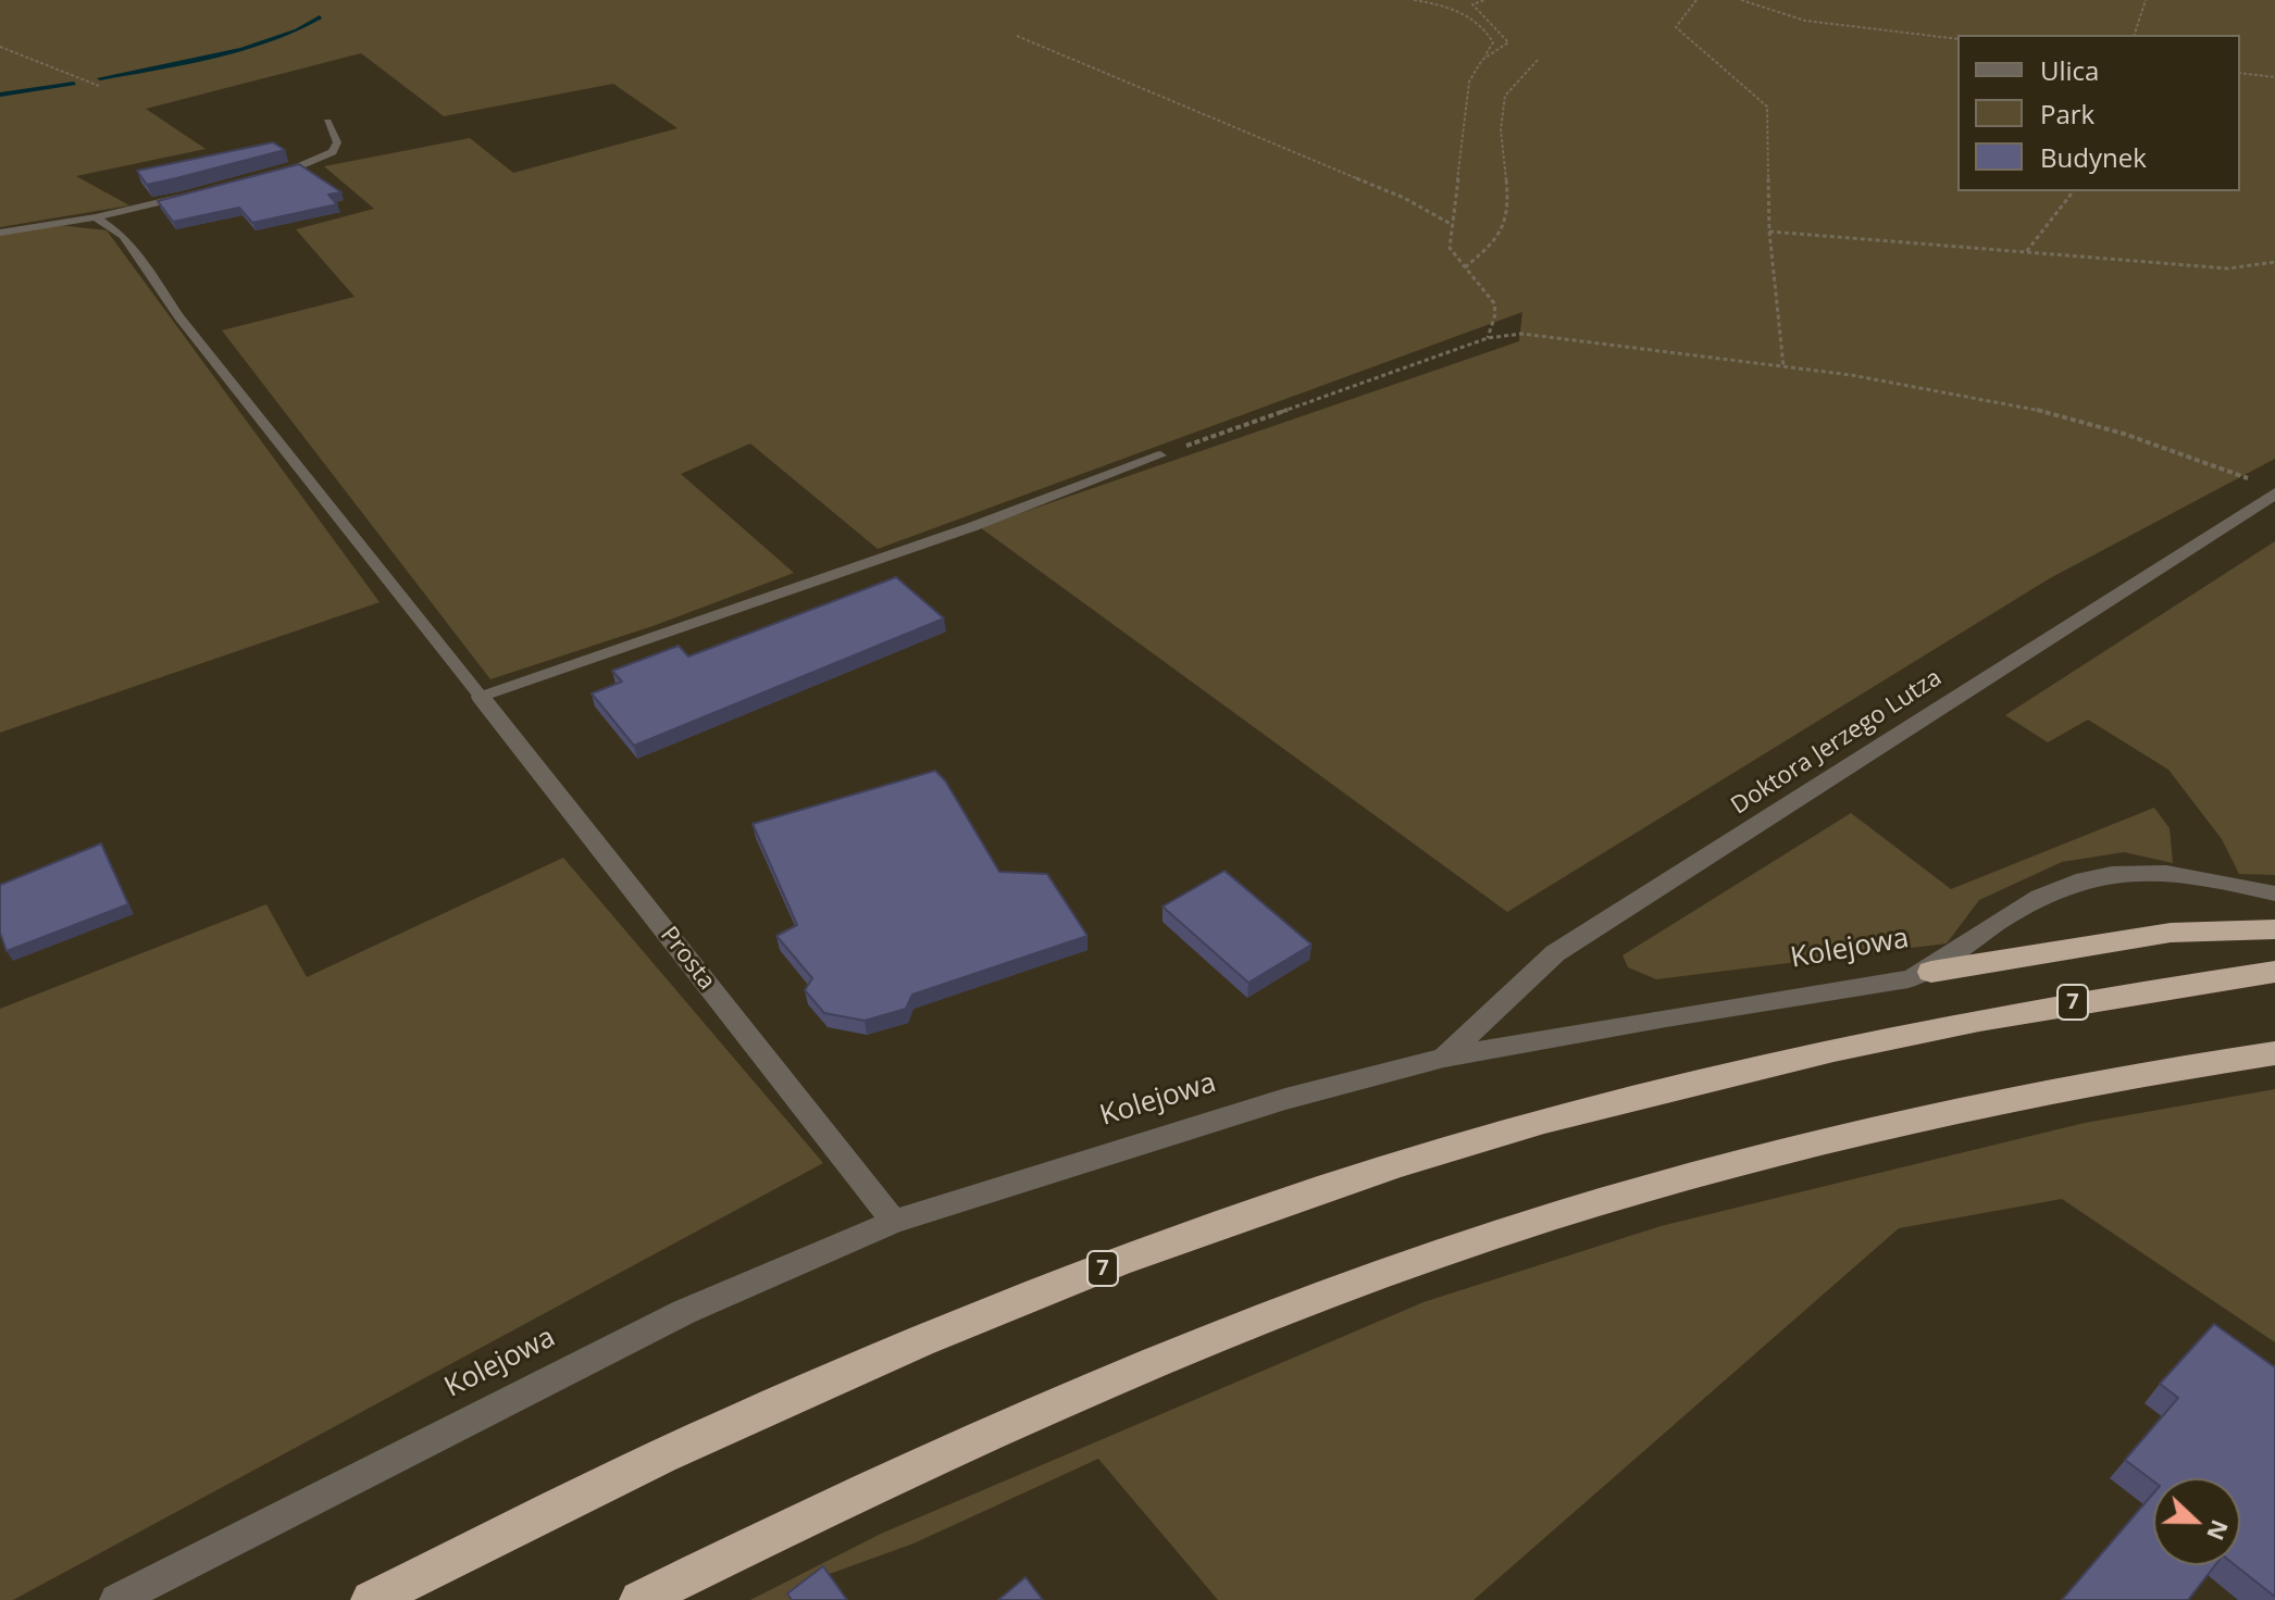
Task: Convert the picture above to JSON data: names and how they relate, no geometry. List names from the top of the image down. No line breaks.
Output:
{"streets":{"highway":["7"],"street":["Doktora Jerzego Lutza","Kolejowa","Prosta"]},"crossings":[["Doktora Jerzego Lutza","Kolejowa"],["Kolejowa","Prosta"]],"legend":["Ulica","Park","Budynek"],"north":"right"}
